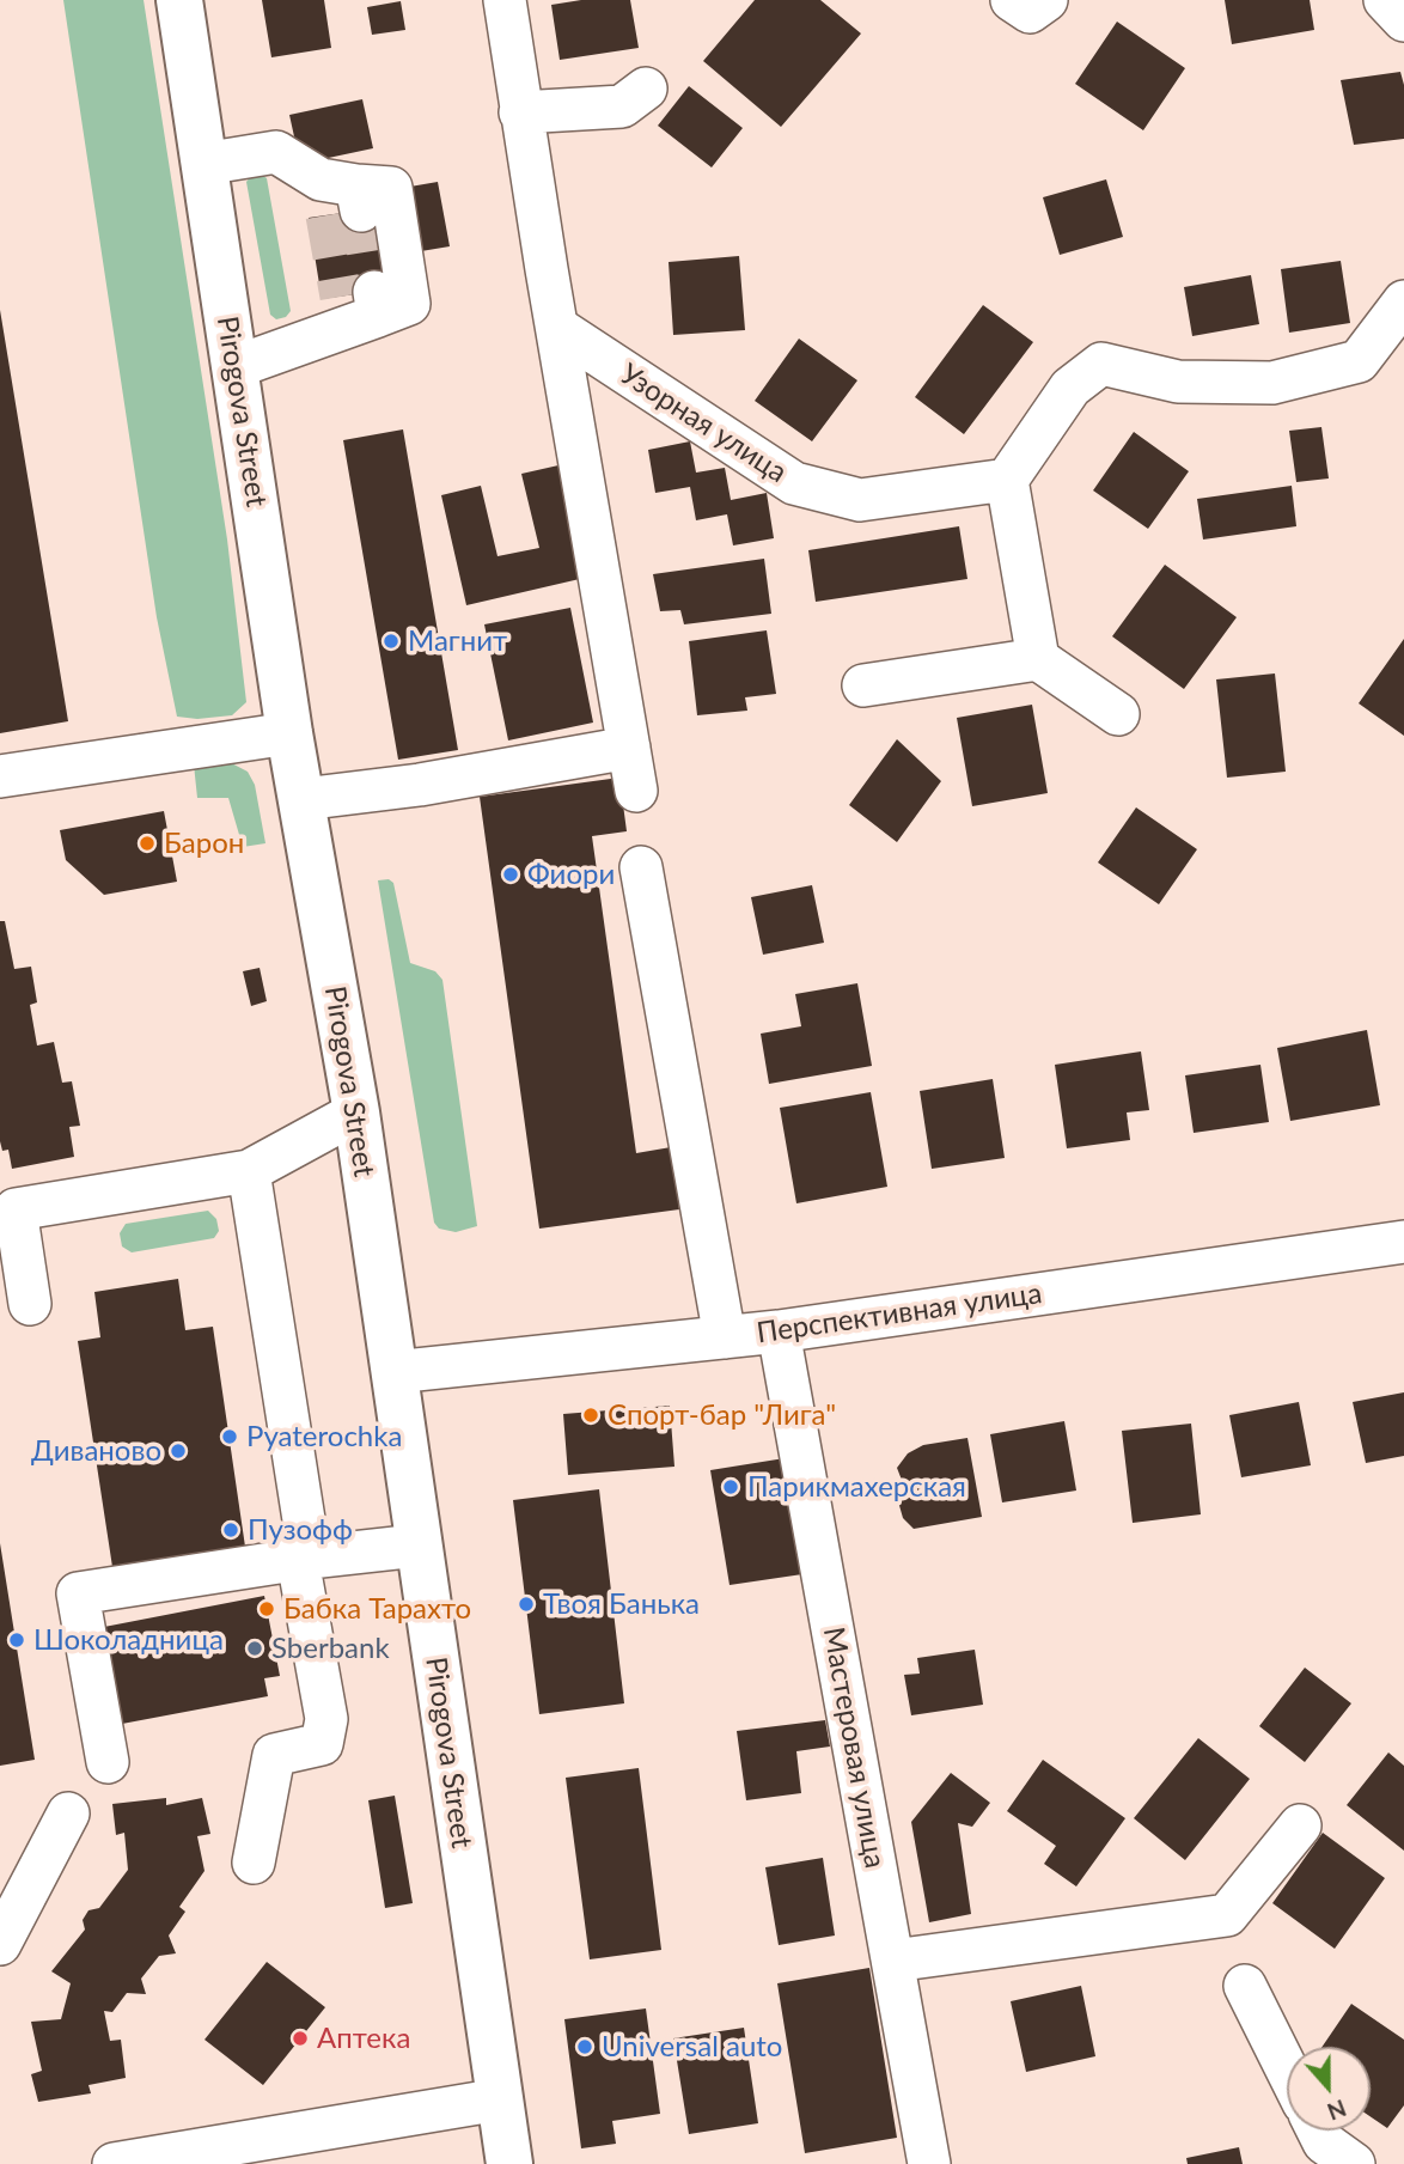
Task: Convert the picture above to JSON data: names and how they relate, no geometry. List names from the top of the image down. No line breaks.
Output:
{"streets":{"main road":["Pirogova Street"],"street":["Узорная улица","Перспективная улица","Мастеровая улица"]},"crossings":[["Pirogova Street","Перспективная улица"],["Перспективная улица","Мастеровая улица"]],"places":["Магнит","Барон","Фиори","Спорт-бар \"Лига\"","Pyaterochka","Диваново","Парикмахерская","Пузофф","Твоя Банька","Бабка Тарахто","Шоколадница","Sberbank","Аптека","Universal auto"],"north":"bottom"}
